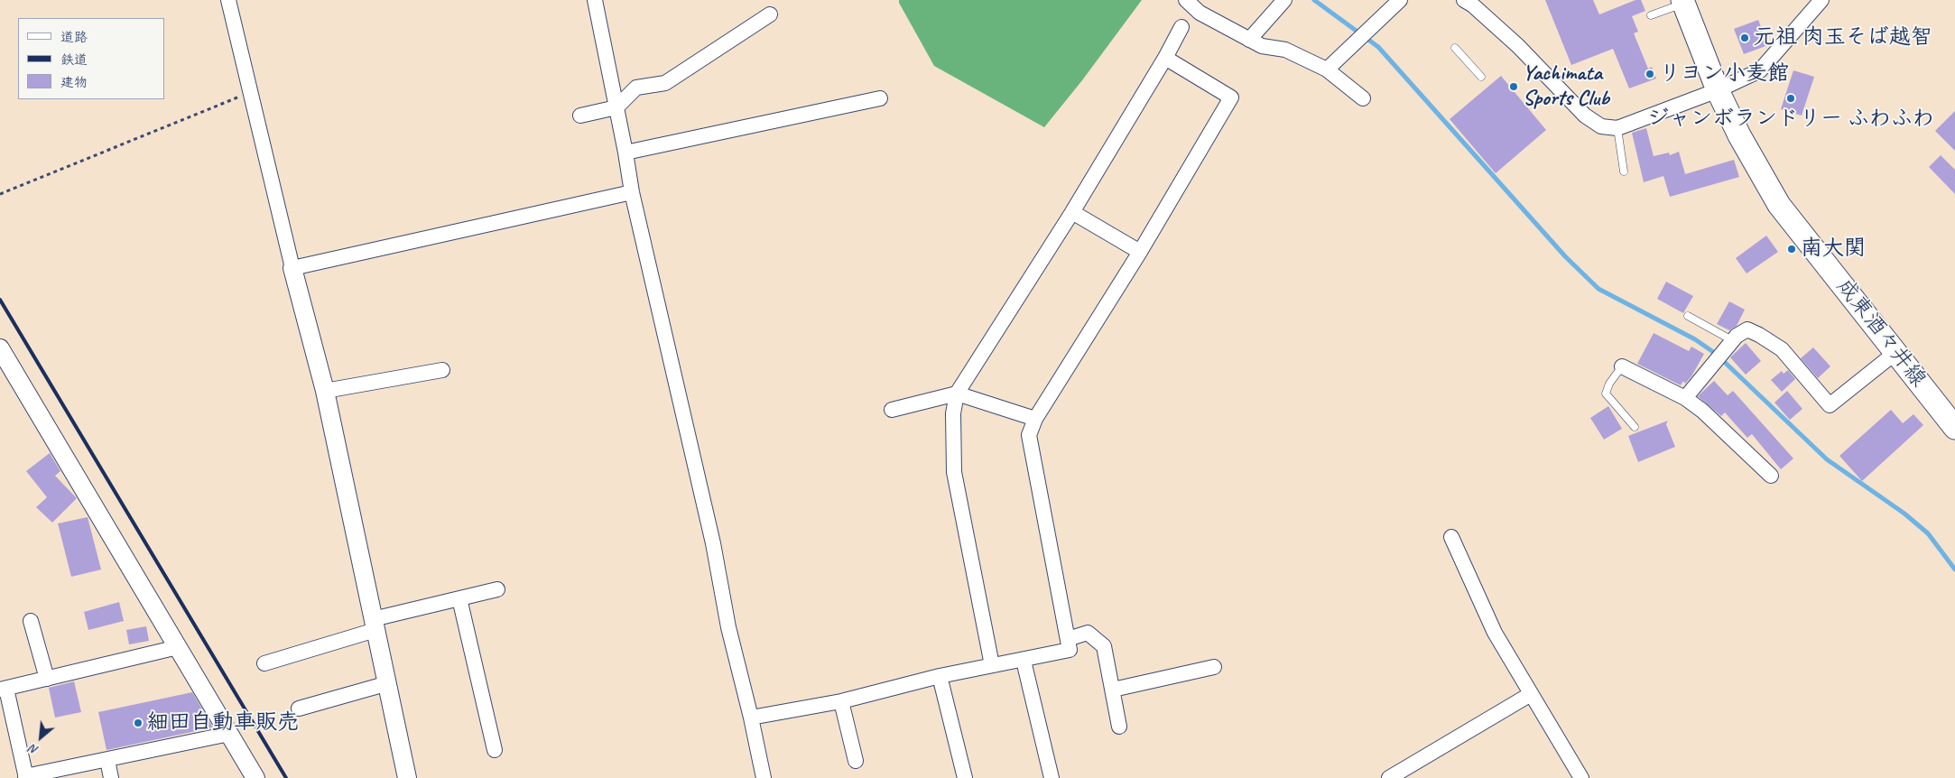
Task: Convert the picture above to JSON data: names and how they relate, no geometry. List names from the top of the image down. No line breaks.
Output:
{"streets":{"main road":["成東酒々井線"]},"places":["元祖 肉玉そば越智","リヨン小麦館","Yachimata Sports Club","ジャンボランドリー ふわふわ","南大関","細田自動車販売"],"legend":["道路","鉄道","建物"],"north":"bottom left"}
